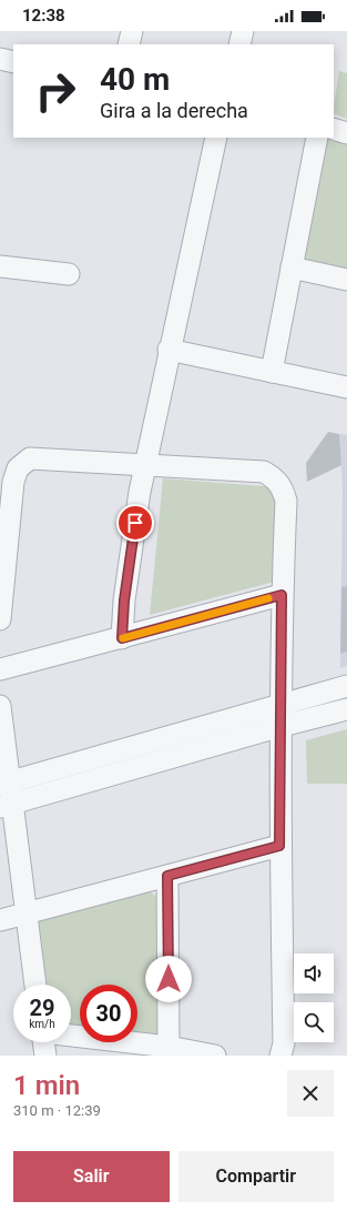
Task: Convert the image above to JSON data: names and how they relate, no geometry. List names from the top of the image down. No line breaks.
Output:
{"page":{"status":"12:38","turn":["40 m","Gira a la derecha"],"speed":"29 km/h","limit":"30","heading":["1 min","310 m · 12:39"],"buttons":["Salir","Compartir"]}}
